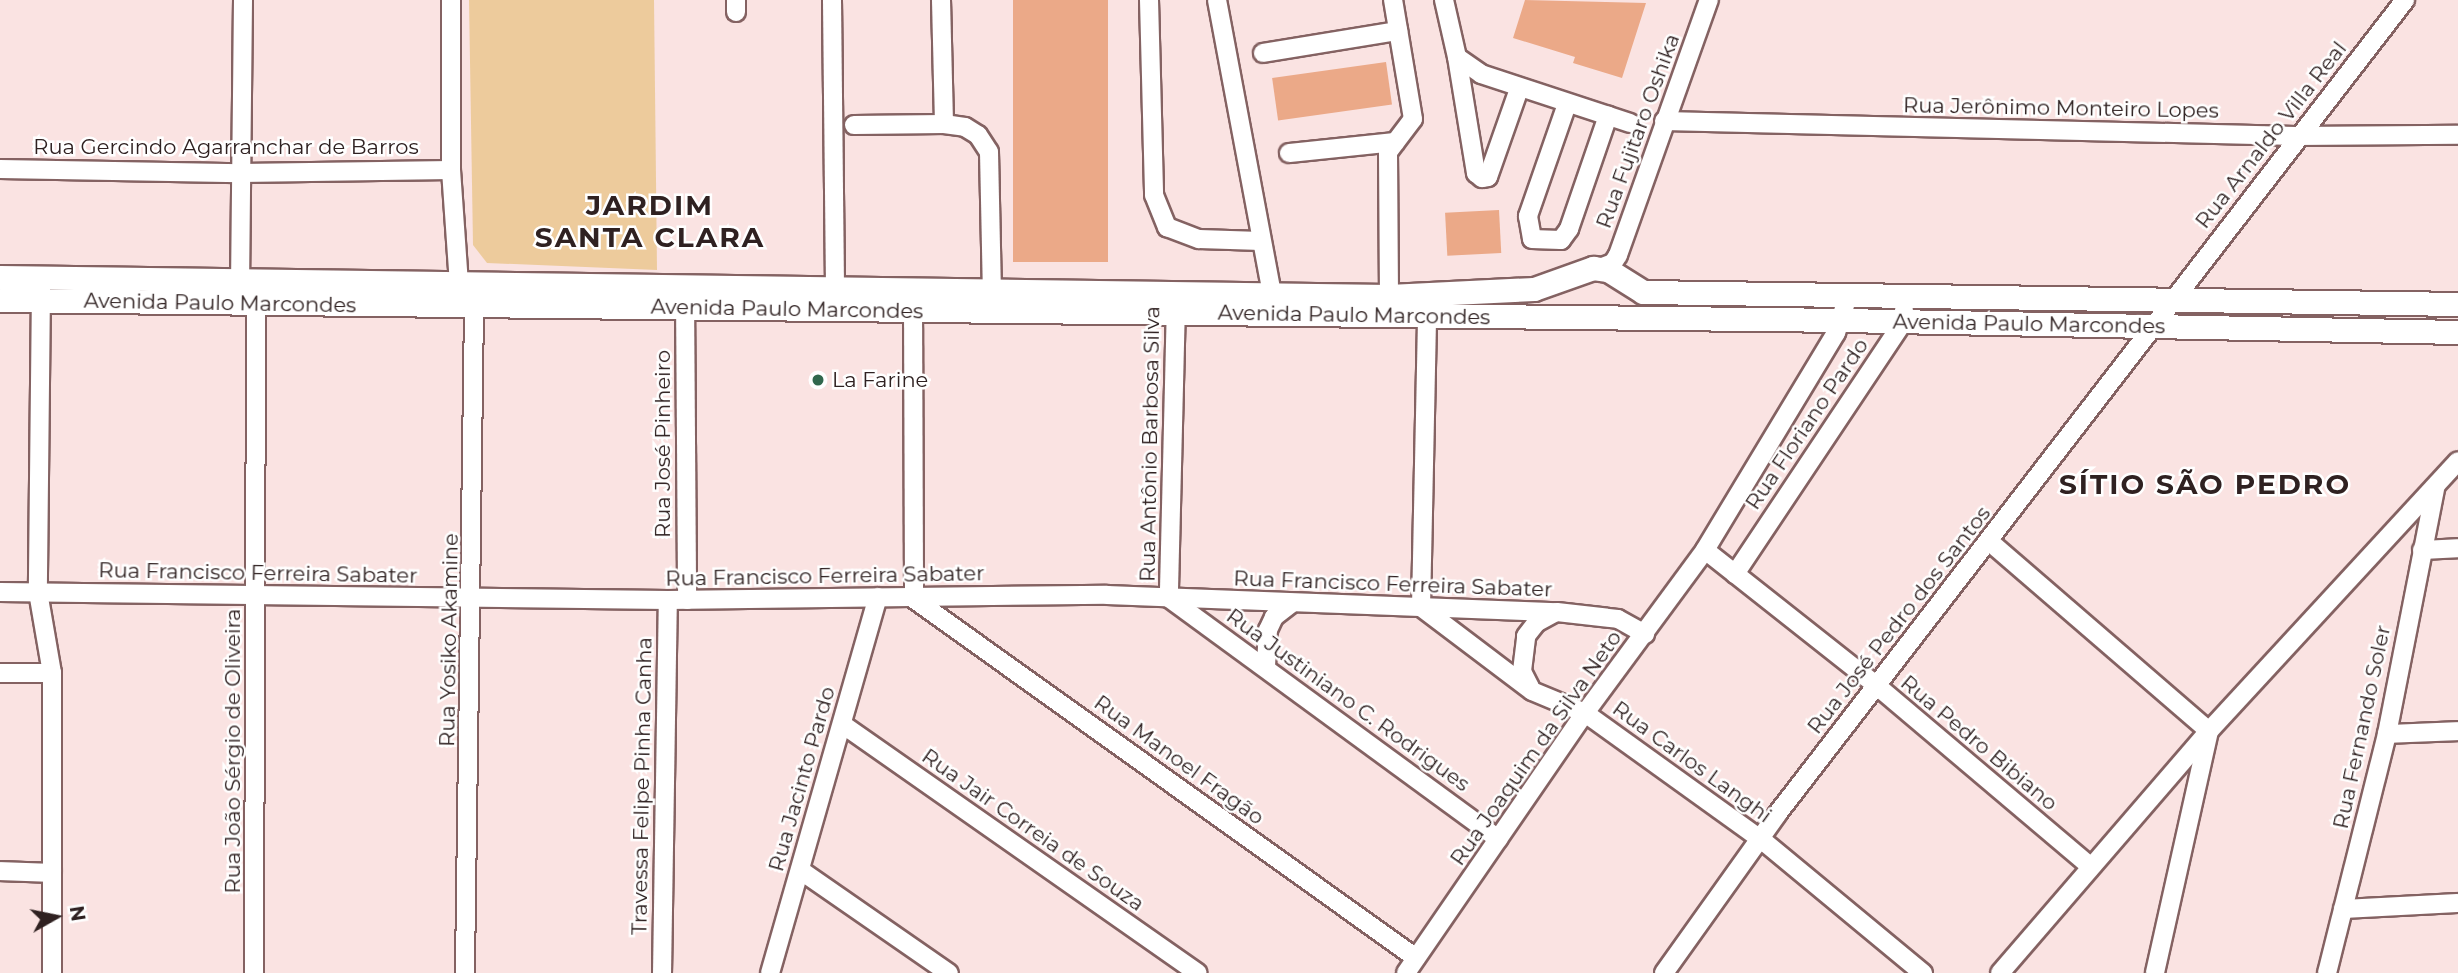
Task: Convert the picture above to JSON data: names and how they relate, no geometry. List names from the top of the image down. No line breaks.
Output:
{"streets":{"street":["Rua Jerônimo Monteiro Lopes","Rua Fujitaro Oshika","Rua Arnaldo Villa Real","Rua Gercindo Agarranchar de Barros","Avenida Paulo Marcondes","Rua Floriano Pardo","Rua José Pinheiro","Rua Antônio Barbosa Silva","Rua Francisco Ferreira Sabater","Rua José Pedro dos Santos","Rua Yosiko Akamine","Rua Justiniano C. Rodrigues","Rua Fernando Soler","Rua Pedro Bibiano","Rua Joaquim da Silva Neto","Rua João Sérgio de Oliveira","Rua Manoel Fragão","Rua Carlos Langhi","Rua Jacinto Pardo","Travessa Felipe Pinha Canha","Rua Jair Correia de Souza"]},"crossings":[["Rua Jerônimo Monteiro Lopes","Rua Fujitaro Oshika"],["Rua Jerônimo Monteiro Lopes","Rua Arnaldo Villa Real"],["Rua Fujitaro Oshika","Avenida Paulo Marcondes"],["Rua Arnaldo Villa Real","Avenida Paulo Marcondes"],["Rua Arnaldo Villa Real","Rua José Pedro dos Santos"],["Avenida Paulo Marcondes","Rua Floriano Pardo"],["Avenida Paulo Marcondes","Rua José Pinheiro"],["Avenida Paulo Marcondes","Rua Antônio Barbosa Silva"],["Avenida Paulo Marcondes","Rua José Pedro dos Santos"],["Avenida Paulo Marcondes","Rua Yosiko Akamine"],["Avenida Paulo Marcondes","Rua João Sérgio de Oliveira"],["Rua Floriano Pardo","Rua Pedro Bibiano"],["Rua Floriano Pardo","Rua Joaquim da Silva Neto"],["Rua José Pinheiro","Rua Francisco Ferreira Sabater"],["Rua Antônio Barbosa Silva","Rua Francisco Ferreira Sabater"],["Rua Antônio Barbosa Silva","Rua Justiniano C. Rodrigues"],["Rua Francisco Ferreira Sabater","Rua Yosiko Akamine"],["Rua Francisco Ferreira Sabater","Rua Justiniano C. Rodrigues"],["Rua Francisco Ferreira Sabater","Rua Joaquim da Silva Neto"],["Rua Francisco Ferreira Sabater","Rua João Sérgio de Oliveira"],["Rua Francisco Ferreira Sabater","Rua Manoel Fragão"],["Rua Francisco Ferreira Sabater","Rua Carlos Langhi"],["Rua Francisco Ferreira Sabater","Rua Jacinto Pardo"],["Rua Francisco Ferreira Sabater","Travessa Felipe Pinha Canha"],["Rua José Pedro dos Santos","Rua Pedro Bibiano"],["Rua José Pedro dos Santos","Rua Carlos Langhi"],["Rua Justiniano C. Rodrigues","Rua Joaquim da Silva Neto"],["Rua Pedro Bibiano","Rua Joaquim da Silva Neto"],["Rua Joaquim da Silva Neto","Rua Manoel Fragão"],["Rua Joaquim da Silva Neto","Rua Carlos Langhi"],["Rua Jacinto Pardo","Rua Jair Correia de Souza"]],"districts":["JARDIM SANTA CLARA","SÍTIO SÃO PEDRO"],"places":["La Farine"],"north":"right"}
